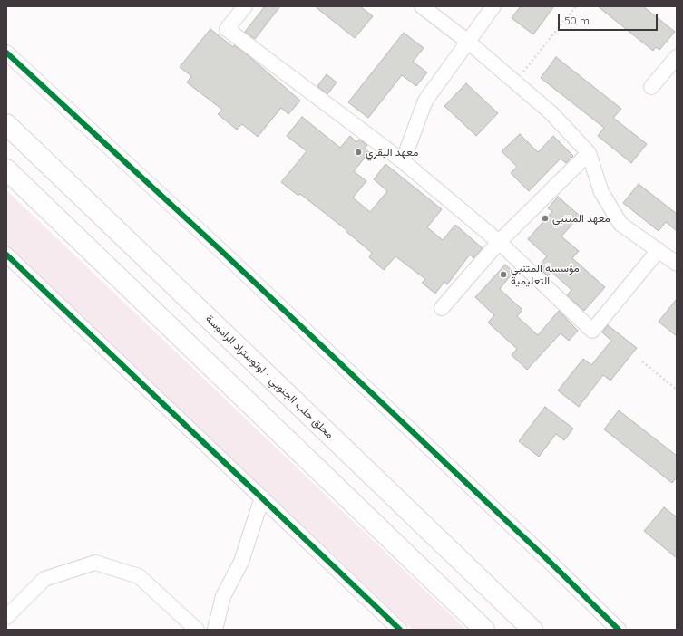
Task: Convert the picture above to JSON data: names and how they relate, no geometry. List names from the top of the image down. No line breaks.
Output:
{"streets":{"highway":["محلق حلب الجنوبي - اوتوستراد الراموسة"]},"places":["معهد البقري","معهد المتنبي","مؤسسة المتنبي التعليمية"],"scale_bar":"50 m"}
